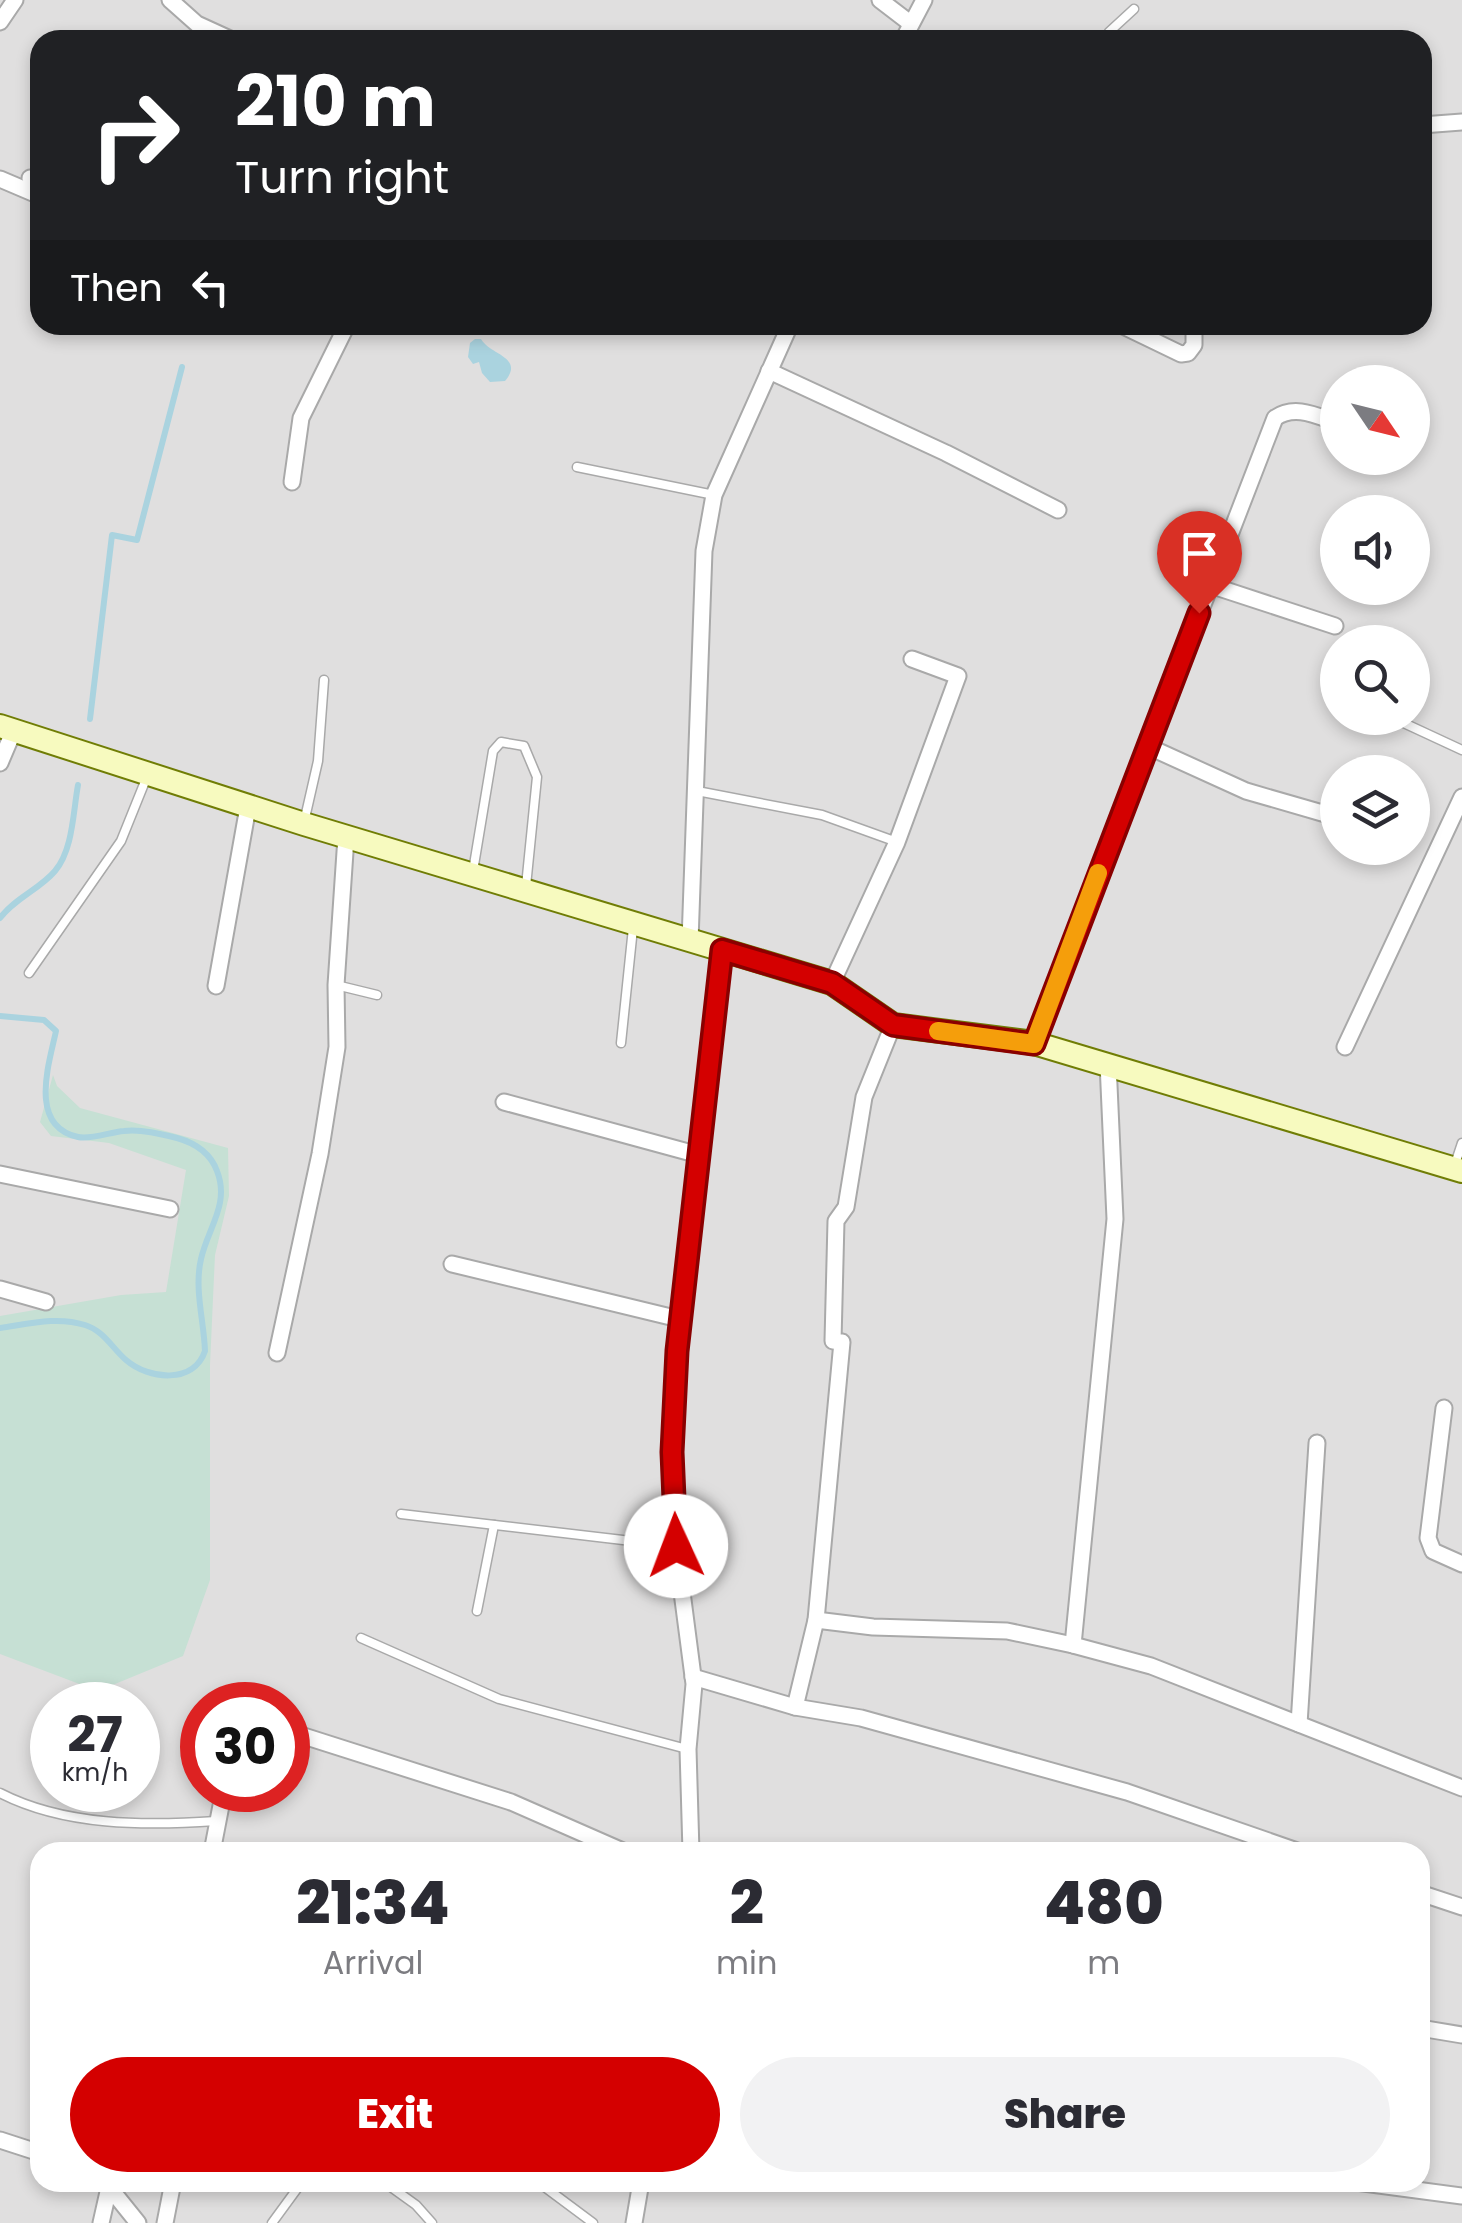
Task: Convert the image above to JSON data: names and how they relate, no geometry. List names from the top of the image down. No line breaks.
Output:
{"north":"bottom right","page":{"turn":["210 m","Turn right"],"then":"Then","speed":"27 km/h","limit":"30","eta":["21:34","Arrival","2","min","480","m"],"buttons":["Exit","Share"]}}
